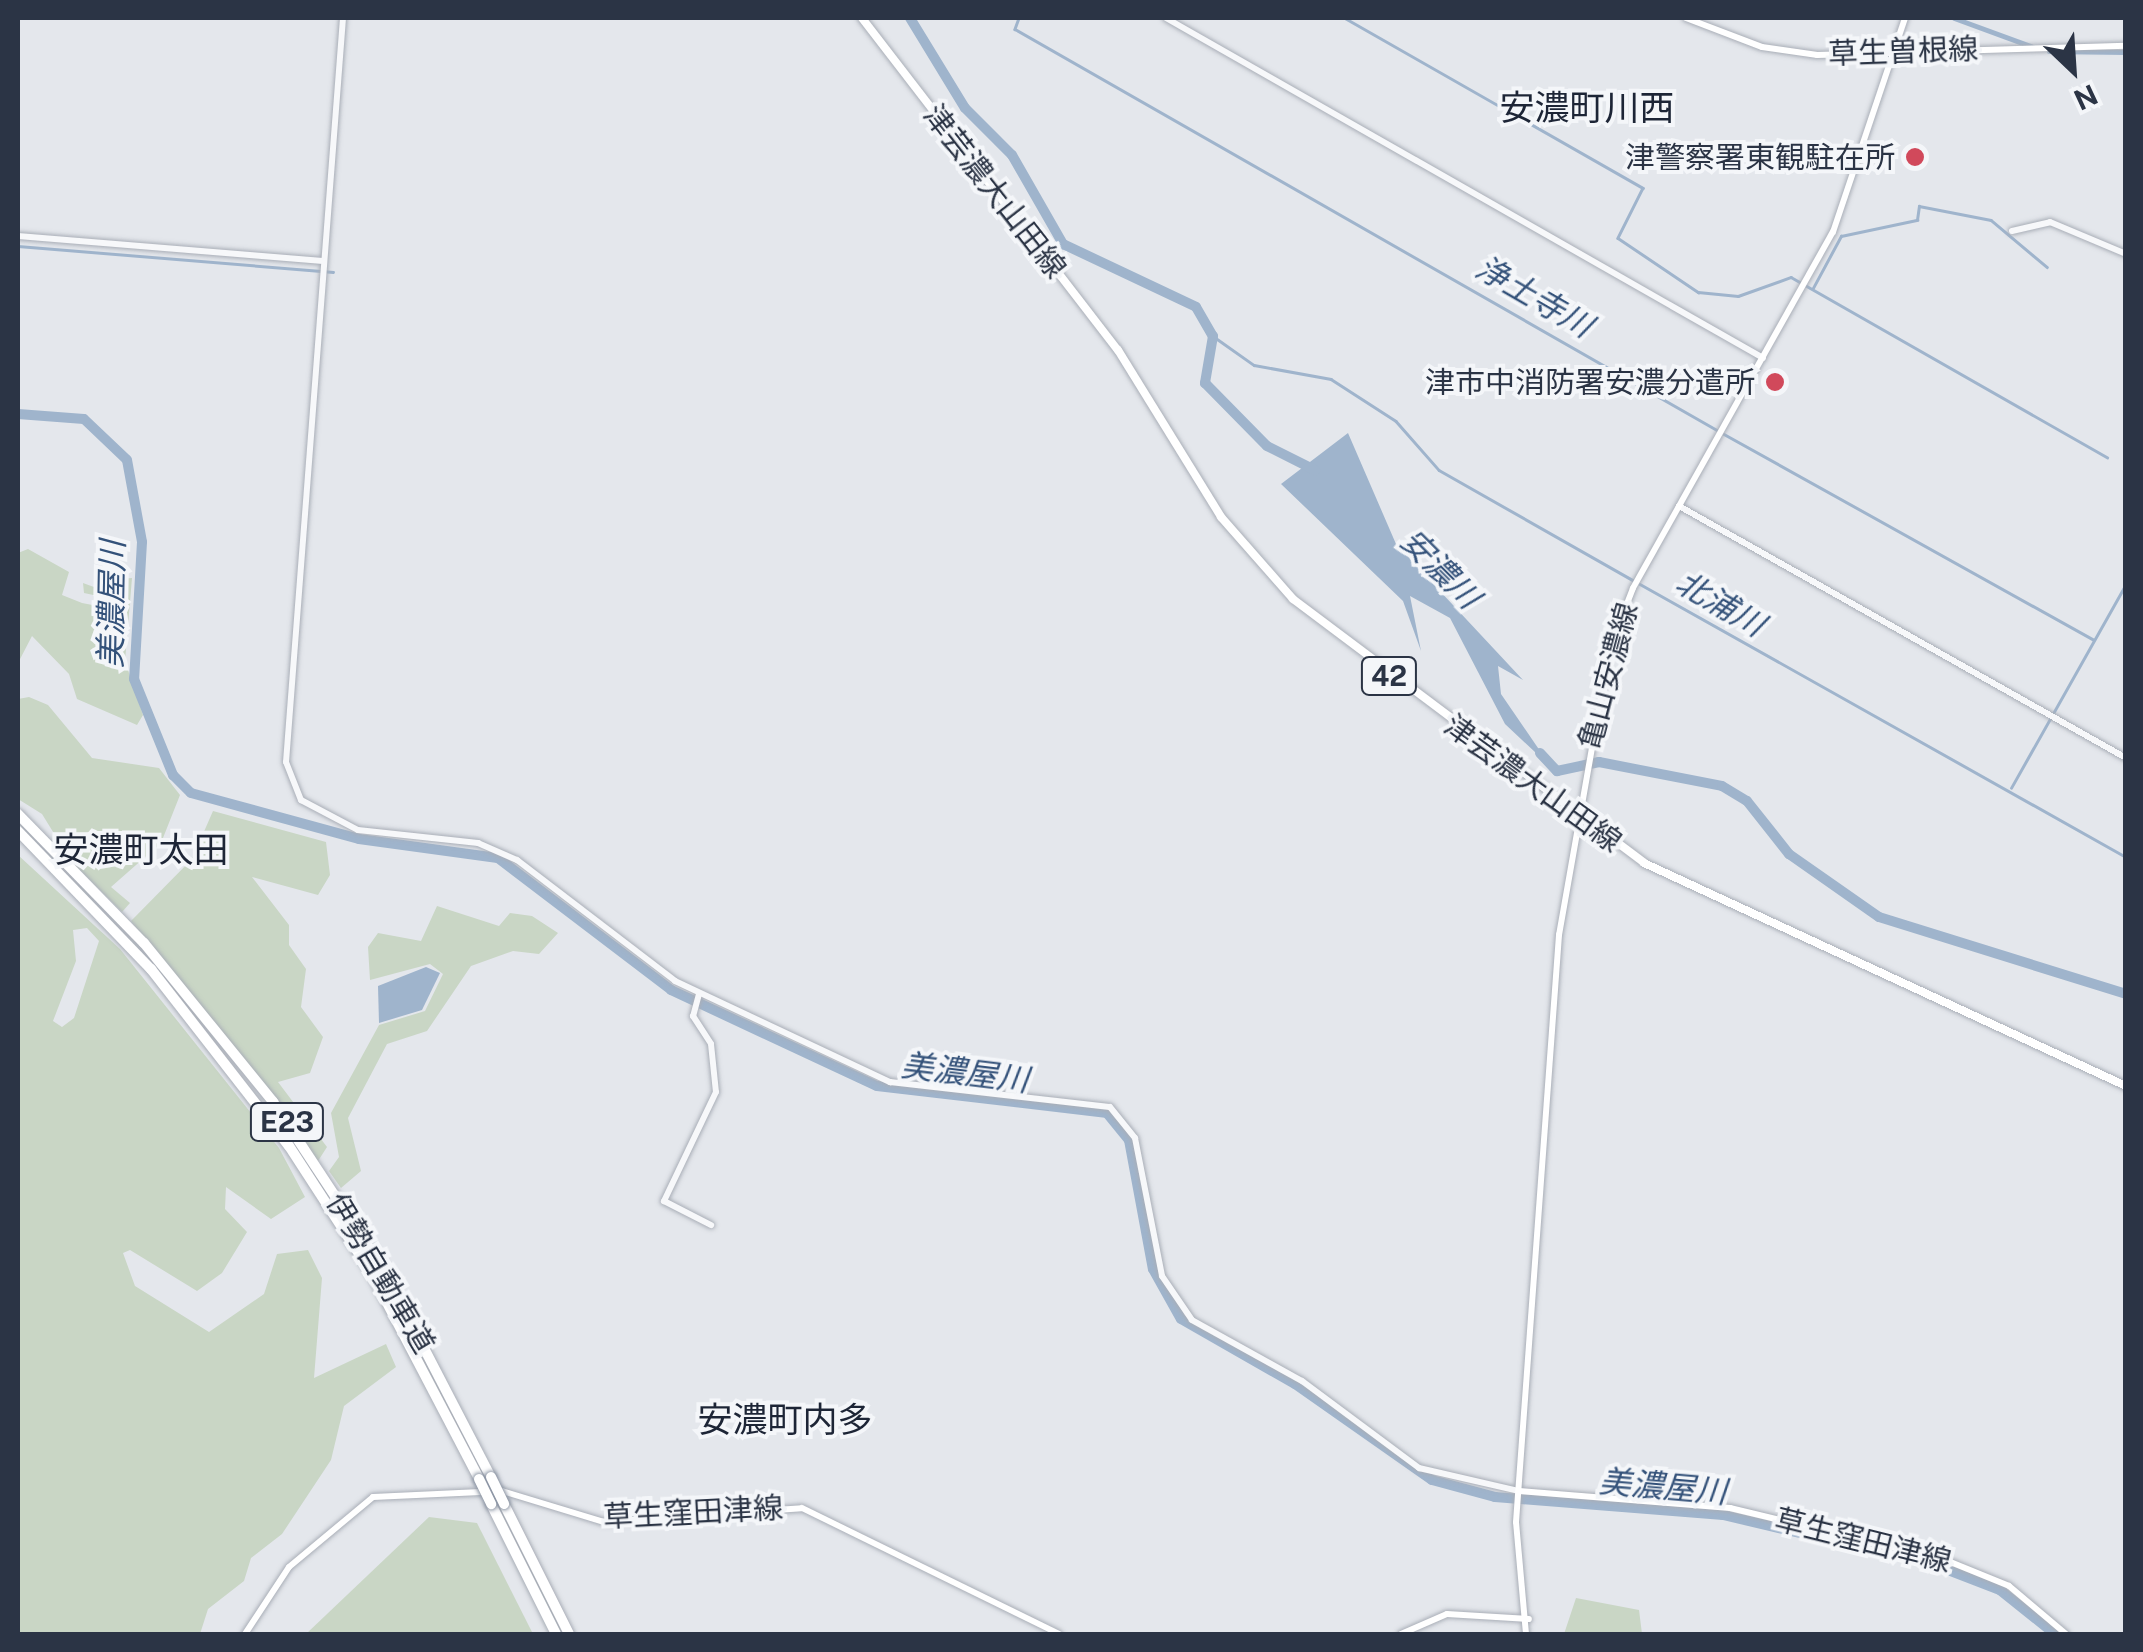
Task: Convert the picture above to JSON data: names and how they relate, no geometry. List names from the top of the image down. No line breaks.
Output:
{"streets":{"highway":["E23","伊勢自動車道"],"main road":["草生曽根線","津芸濃大山田線","42","亀山安濃線","草生窪田津線"]},"crossings":[["草生曽根線","亀山安濃線"],["津芸濃大山田線","亀山安濃線"],["亀山安濃線","草生窪田津線"]],"districts":["安濃町川西","安濃町太田","安濃町内多"],"water":["浄土寺川","安濃川","美濃屋川","北浦川"],"places":["津警察署東観駐在所","津市中消防署安濃分遣所"],"north":"bottom right"}
